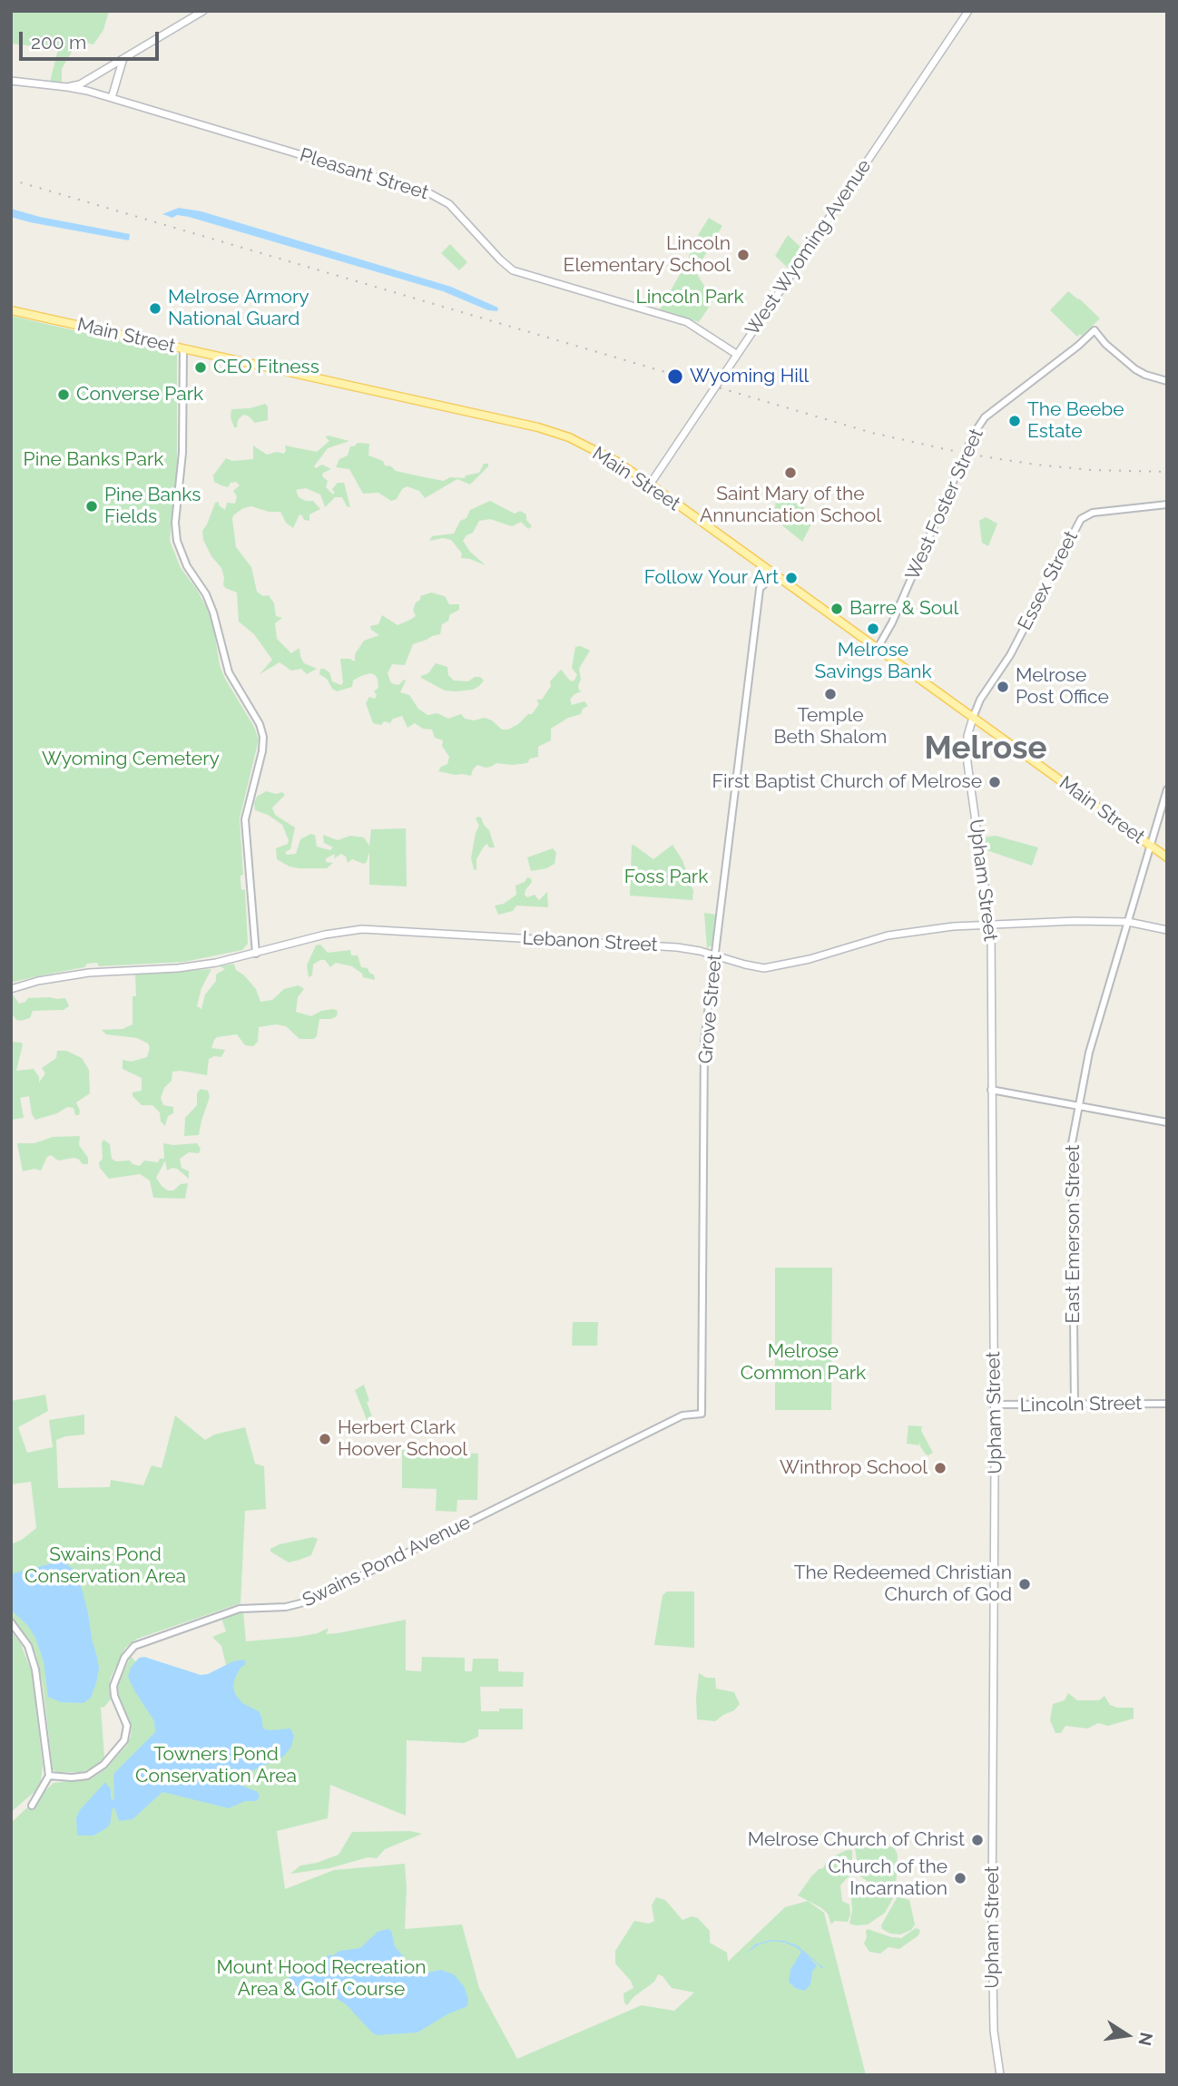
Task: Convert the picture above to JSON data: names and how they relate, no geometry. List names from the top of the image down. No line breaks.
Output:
{"streets":{"main road":["Pleasant Street","West Wyoming Avenue","Main Street","Upham Street","Lebanon Street"],"street":["West Foster Street","Essex Street","Grove Street","East Emerson Street","Lincoln Street","Swains Pond Avenue"]},"crossings":[["Pleasant Street","West Wyoming Avenue"],["West Wyoming Avenue","Main Street"],["Main Street","West Foster Street"],["Main Street","Essex Street"],["Main Street","Upham Street"],["Main Street","Grove Street"],["Main Street","East Emerson Street"],["Essex Street","Upham Street"],["Upham Street","Lebanon Street"],["Upham Street","Lincoln Street"],["Lebanon Street","Grove Street"],["Lebanon Street","East Emerson Street"],["Grove Street","Swains Pond Avenue"],["East Emerson Street","Lincoln Street"]],"districts":["Melrose"],"parks":["Lincoln Park","Pine Banks Park","Wyoming Cemetery","Foss Park","Melrose Common Park","Swains Pond Conservation Area","Towners Pond Conservation Area","Mount Hood Recreation Area & Golf Course"],"places":["Lincoln Elementary School","Melrose Armory National Guard","CEO Fitness","Wyoming Hill","Converse Park","The Beebe Estate","Saint Mary of the Annunciation School","Pine Banks Fields","Follow Your Art","Barre & Soul","Melrose Savings Bank","Melrose Post Office","Temple Beth Shalom","First Baptist Church of Melrose","Herbert Clark Hoover School","Winthrop School","The Redeemed Christian Church of God","Melrose Church of Christ","Church of the Incarnation"],"scale_bar":"200 m","north":"right"}
